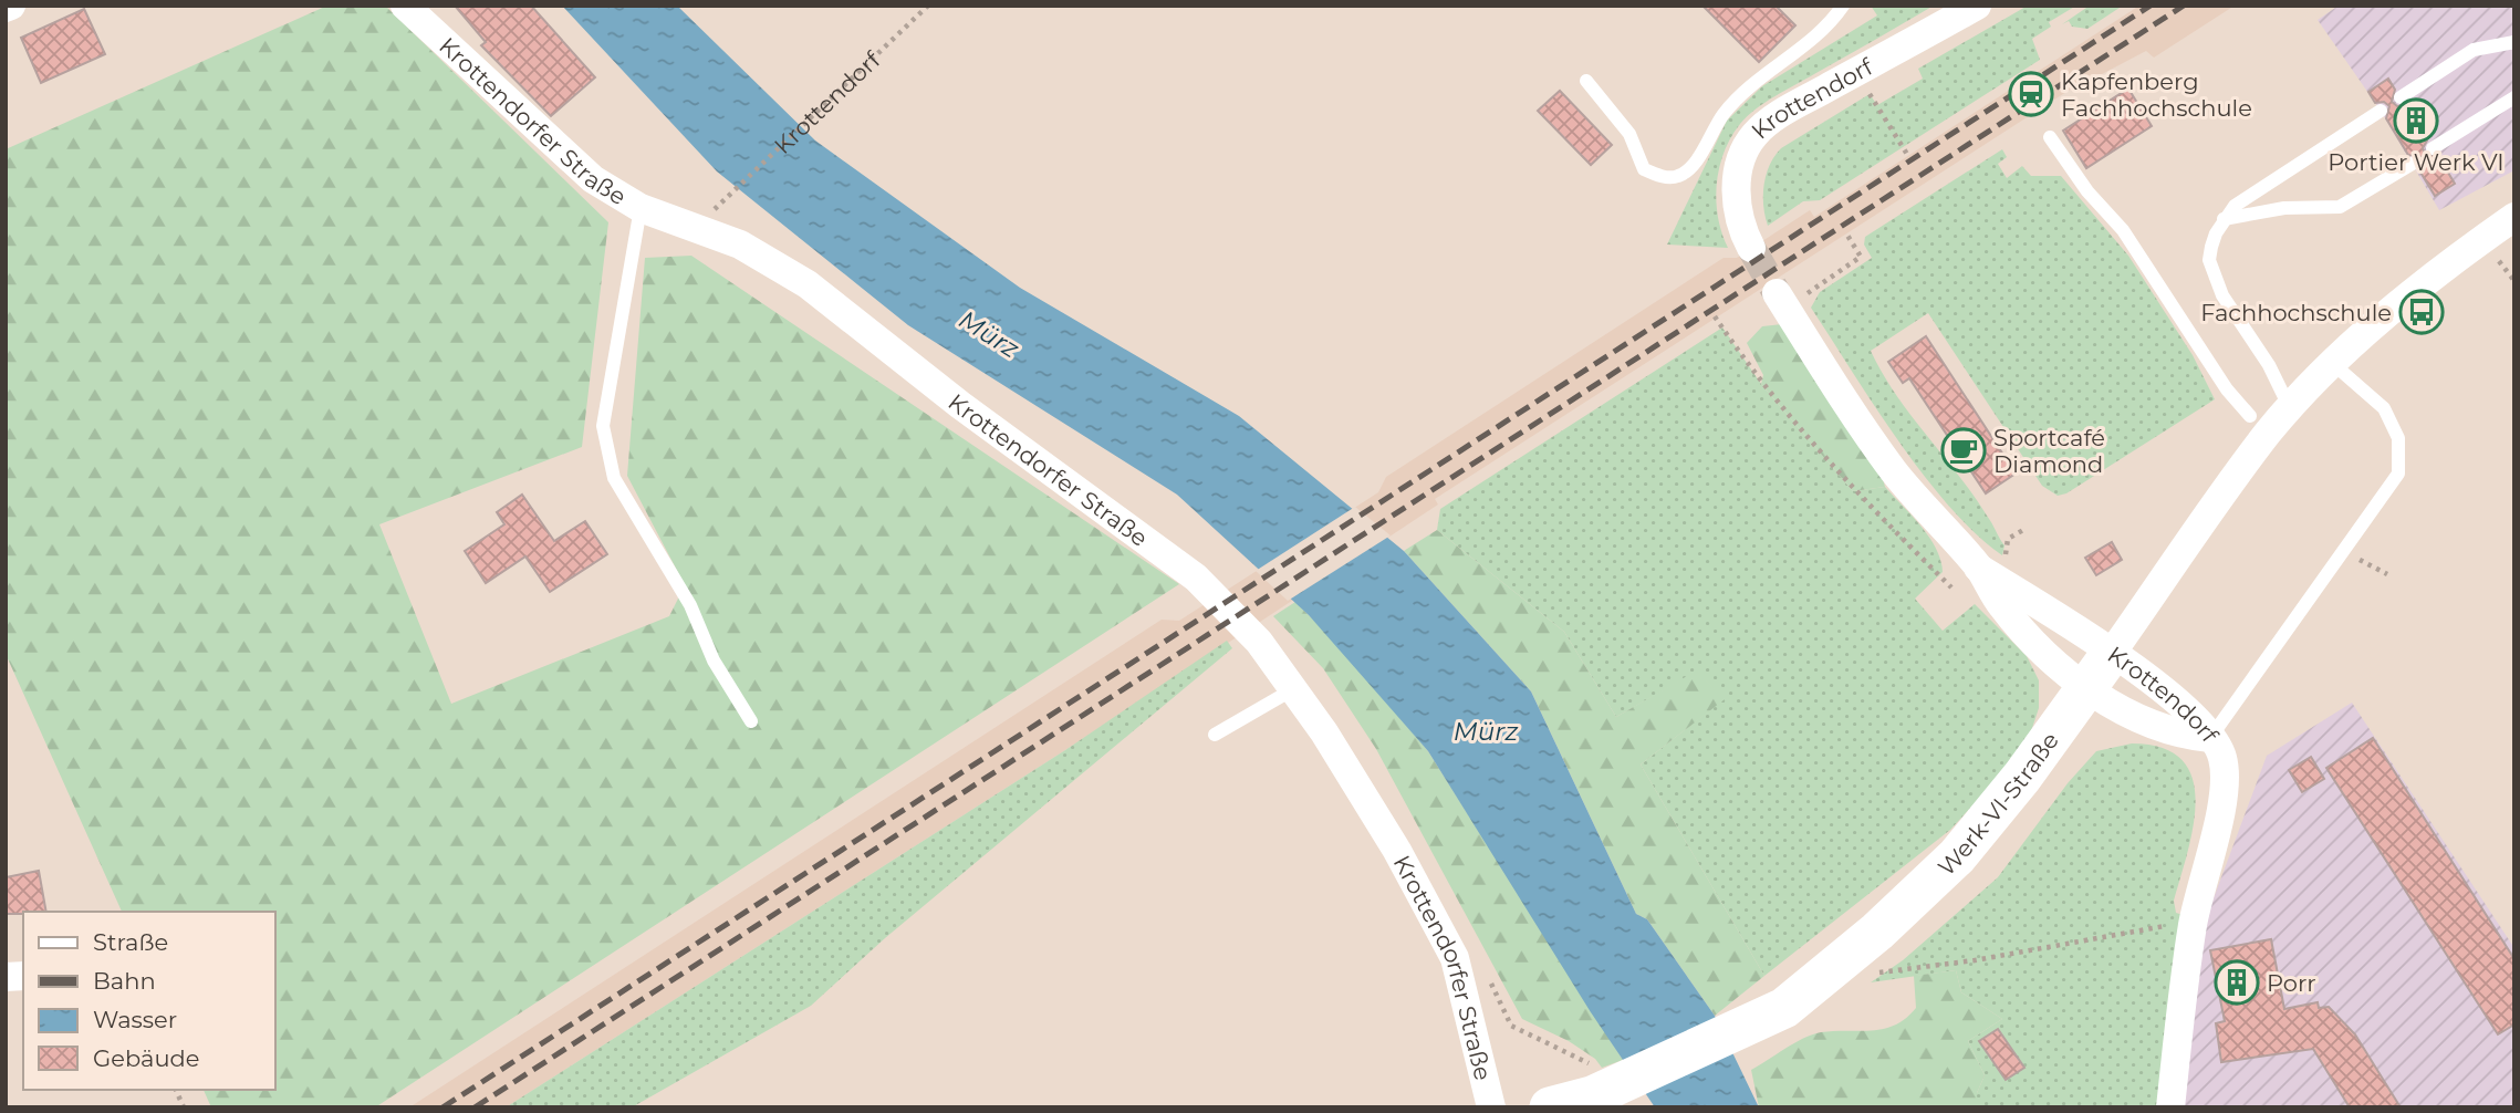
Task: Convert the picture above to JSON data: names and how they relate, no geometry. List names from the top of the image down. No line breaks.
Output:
{"streets":{"main road":["Werk-VI-Straße"],"street":["Krottendorf","Krottendorfer Straße"]},"crossings":[["Krottendorf","Werk-VI-Straße"]],"water":["Mürz"],"places":{"station":["Kapfenberg Fachhochschule"],"building":["Portier Werk VI","Porr"],"bus stop":["Fachhochschule"],"cafe":["Sportcafé Diamond"]},"legend":["Straße","Bahn","Wasser","Gebäude"]}
